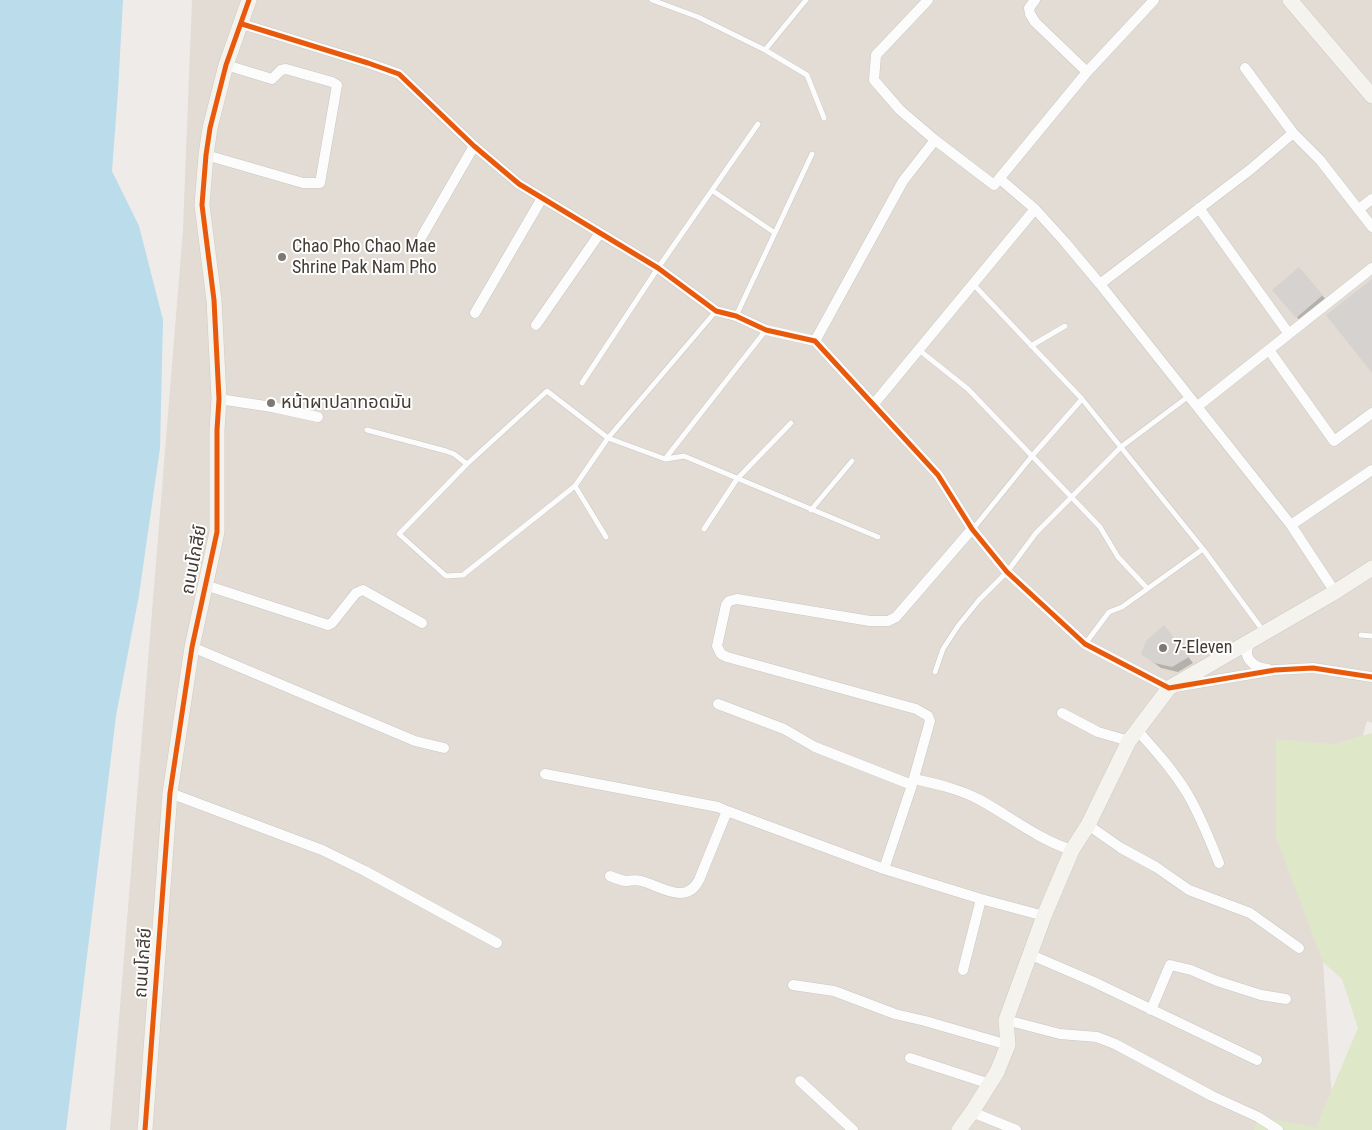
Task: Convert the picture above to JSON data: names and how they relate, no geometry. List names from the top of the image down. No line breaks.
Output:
{"streets":{"street":["ถนนโกสีย์"]},"places":["Chao Pho Chao Mae Shrine Pak Nam Pho","หน้าผาปลาทอดมัน","7-Eleven"]}
